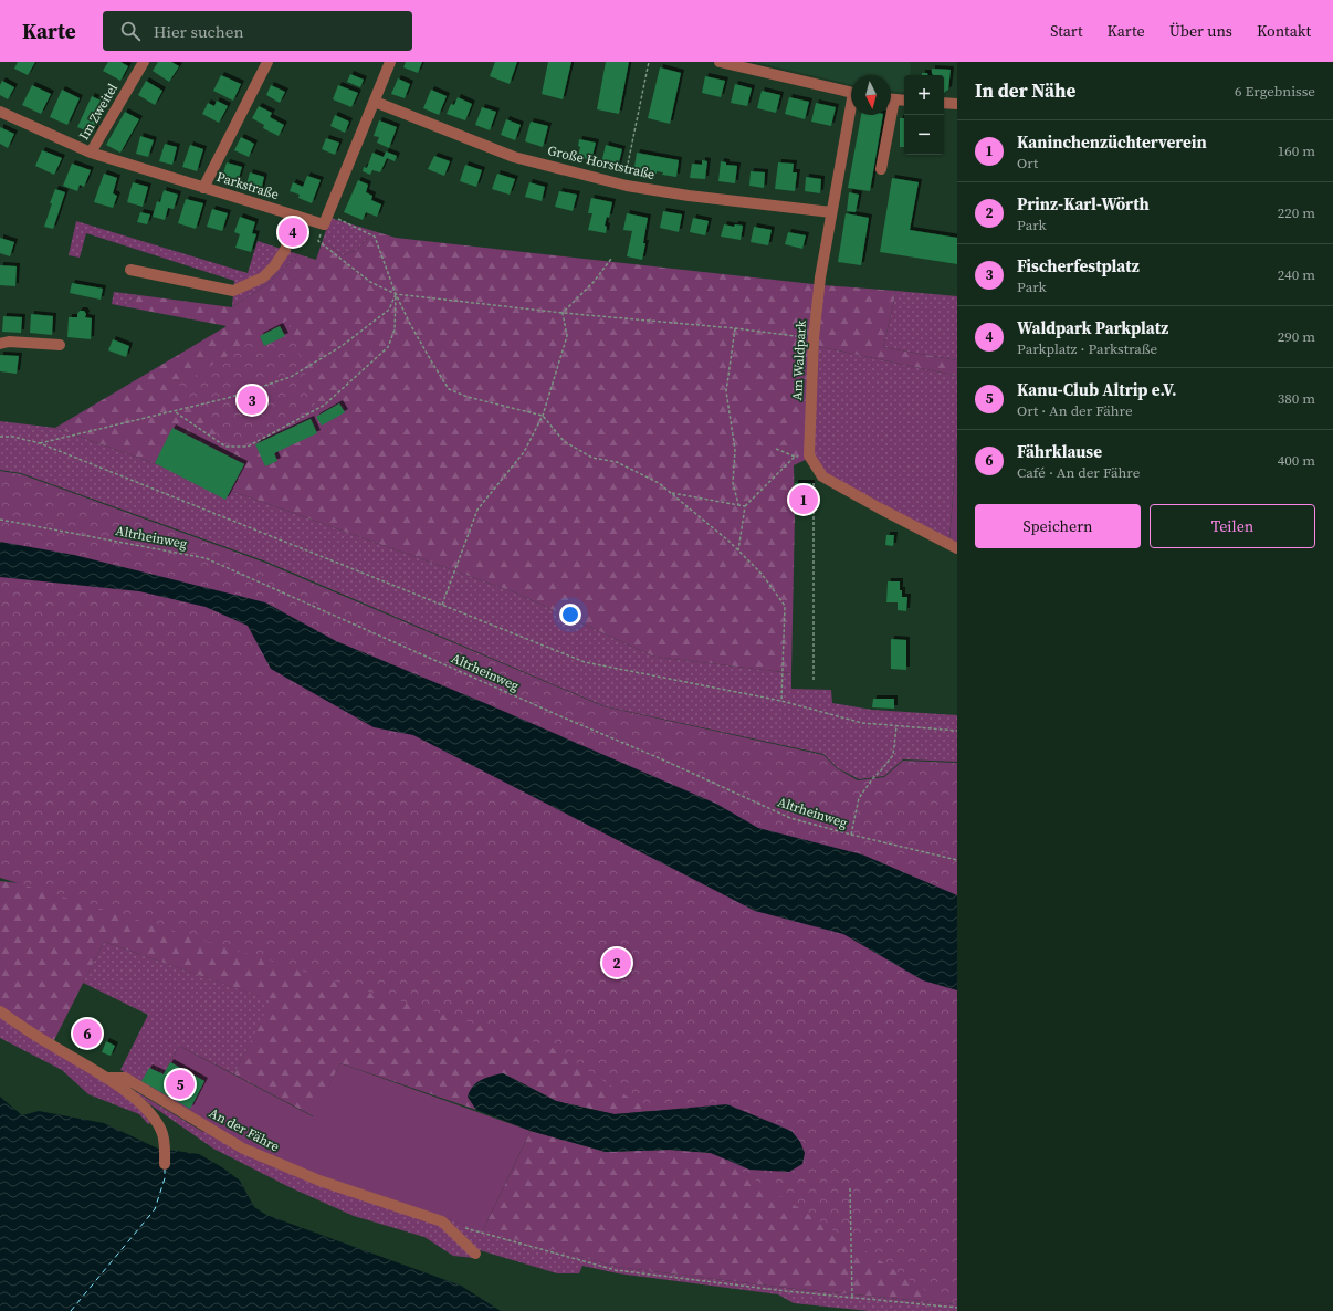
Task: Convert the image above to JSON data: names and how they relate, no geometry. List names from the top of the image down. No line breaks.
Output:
{"streets":{"street":["Im Zweitel","Große Horststraße","Parkstraße","Am Waldpark","An der Fähre"],"path":["Altrheinweg"]},"crossings":[["Im Zweitel","Parkstraße"],["Große Horststraße","Am Waldpark"]],"north":"bottom","page":{"header":"Karte","search":"Hier suchen","nav":["Start","Karte","Über uns","Kontakt"],"heading":["In der Nähe","6 Ergebnisse"],"map_buttons":["+","−"],"list":[{"mark":"1","name":"Kaninchenzüchterverein","note":"Ort","value":"160 m"},{"mark":"2","name":"Prinz-Karl-Wörth","note":"Park","value":"220 m"},{"mark":"3","name":"Fischerfestplatz","note":"Park","value":"240 m"},{"mark":"4","name":"Waldpark Parkplatz","note":"Parkplatz · Parkstraße","value":"290 m"},{"mark":"5","name":"Kanu-Club Altrip e.V.","note":"Ort · An der Fähre","value":"380 m"},{"mark":"6","name":"Fährklause","note":"Café · An der Fähre","value":"400 m"}],"pins":["4","3","1","2","6","5"],"buttons":["Speichern","Teilen"]}}
